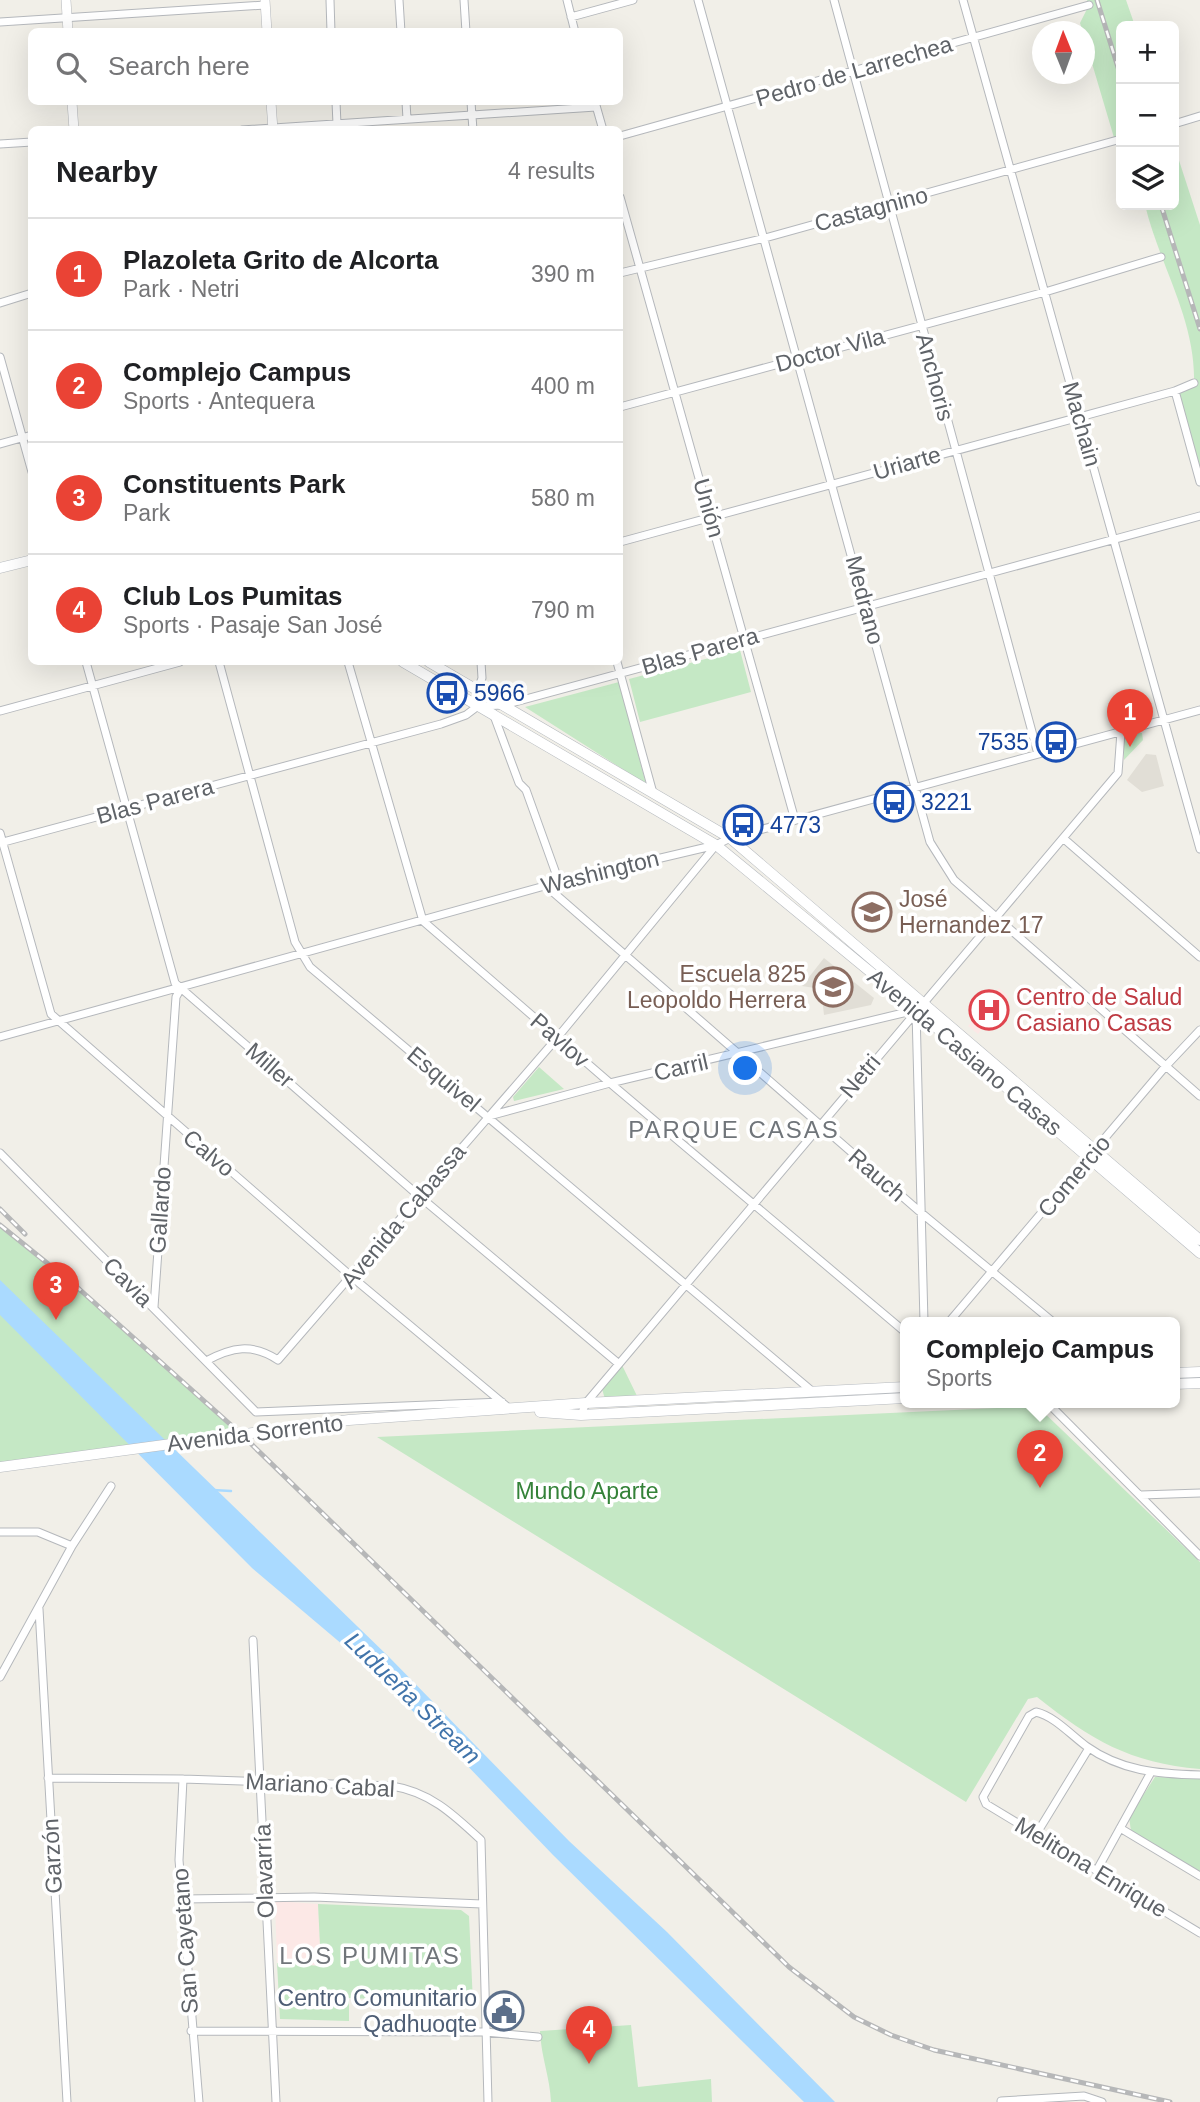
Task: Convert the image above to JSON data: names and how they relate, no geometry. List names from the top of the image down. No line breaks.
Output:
{"streets":{"main road":["Avenida Casiano Casas","Avenida Sorrento"],"street":["Pedro de Larrechea","Castagnino","Doctor Vila","Anchoris","Machain","Uriarte","Unión","Medrano","Blas Parera","Washington","Pavlov","Miller","Carril","Netri","Esquivel","Calvo","Rauch","Comercio","Gallardo","Avenida Cabassa","Cavia","Mariano Cabal","Garzón","Melitona Enrique","Olavarría","San Cayetano"]},"crossings":[["Pedro de Larrechea","Anchoris"],["Pedro de Larrechea","Machain"],["Pedro de Larrechea","Medrano"],["Castagnino","Anchoris"],["Castagnino","Machain"],["Castagnino","Unión"],["Castagnino","Medrano"],["Doctor Vila","Anchoris"],["Doctor Vila","Machain"],["Doctor Vila","Unión"],["Doctor Vila","Medrano"],["Anchoris","Uriarte"],["Anchoris","Blas Parera"],["Anchoris","Washington"],["Machain","Uriarte"],["Machain","Blas Parera"],["Machain","Washington"],["Uriarte","Unión"],["Uriarte","Medrano"],["Unión","Blas Parera"],["Unión","Washington"],["Medrano","Blas Parera"],["Medrano","Washington"],["Medrano","Netri"],["Medrano","Comercio"],["Blas Parera","Avenida Casiano Casas"],["Blas Parera","Miller"],["Blas Parera","Esquivel"],["Blas Parera","Calvo"],["Washington","Pavlov"],["Washington","Avenida Casiano Casas"],["Washington","Miller"],["Washington","Netri"],["Washington","Esquivel"],["Washington","Calvo"],["Washington","Rauch"],["Washington","Gallardo"],["Washington","Avenida Cabassa"],["Pavlov","Carril"],["Pavlov","Netri"],["Pavlov","Avenida Cabassa"],["Avenida Casiano Casas","Carril"],["Avenida Casiano Casas","Netri"],["Avenida Casiano Casas","Comercio"],["Avenida Casiano Casas","Avenida Cabassa"],["Miller","Netri"],["Miller","Gallardo"],["Miller","Avenida Cabassa"],["Carril","Netri"],["Carril","Esquivel"],["Carril","Rauch"],["Carril","Avenida Cabassa"],["Netri","Esquivel"],["Netri","Rauch"],["Netri","Avenida Sorrento"],["Esquivel","Avenida Cabassa"],["Esquivel","Avenida Sorrento"],["Calvo","Gallardo"],["Calvo","Avenida Cabassa"],["Calvo","Cavia"],["Calvo","Avenida Sorrento"],["Rauch","Comercio"],["Rauch","Avenida Cabassa"],["Gallardo","Cavia"],["Avenida Cabassa","Cavia"],["Mariano Cabal","Garzón"],["Mariano Cabal","Olavarría"],["Mariano Cabal","San Cayetano"]],"districts":["PARQUE CASAS","LOS PUMITAS"],"water":["Ludueña Stream"],"parks":["Mundo Aparte"],"places":{"bus stop":["5966","7535","3221","4773"],"school or university":["José Hernandez 17","Escuela 825 Leopoldo Herrera"],"hospital":["Centro de Salud Casiano Casas"],"public building":["Centro Comunitario Qadhuoqte"]},"north":"top","page":{"map_buttons":["+","−"],"search":"Search here","heading":["Nearby","4 results"],"list":[{"mark":"1","name":"Plazoleta Grito de Alcorta","note":"Park · Netri","value":"390 m"},{"mark":"2","name":"Complejo Campus","note":"Sports · Antequera","value":"400 m"},{"mark":"3","name":"Constituents Park","note":"Park","value":"580 m"},{"mark":"4","name":"Club Los Pumitas","note":"Sports · Pasaje San José","value":"790 m"}],"pins":["1","3","2","4"],"popup":["Complejo Campus","Sports"]}}
